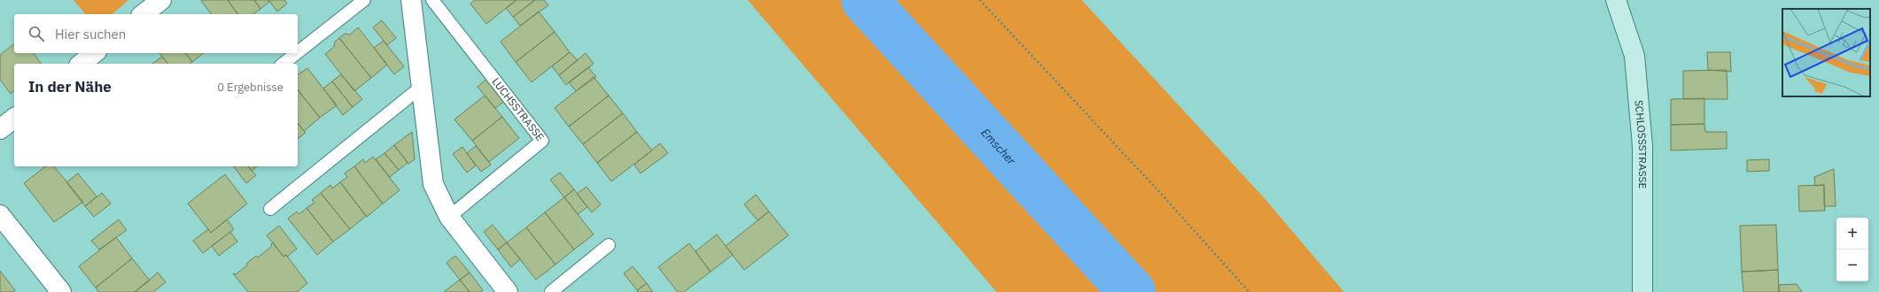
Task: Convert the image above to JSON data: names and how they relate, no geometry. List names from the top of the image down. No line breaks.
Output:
{"streets":{"street":["SCHLOSSSTRASSE"],"lane":["LUCHSSTRASSE"]},"water":["Emscher"],"page":{"search":"Hier suchen","heading":["In der Nähe","0 Ergebnisse"],"map_buttons":["+","−"]}}
